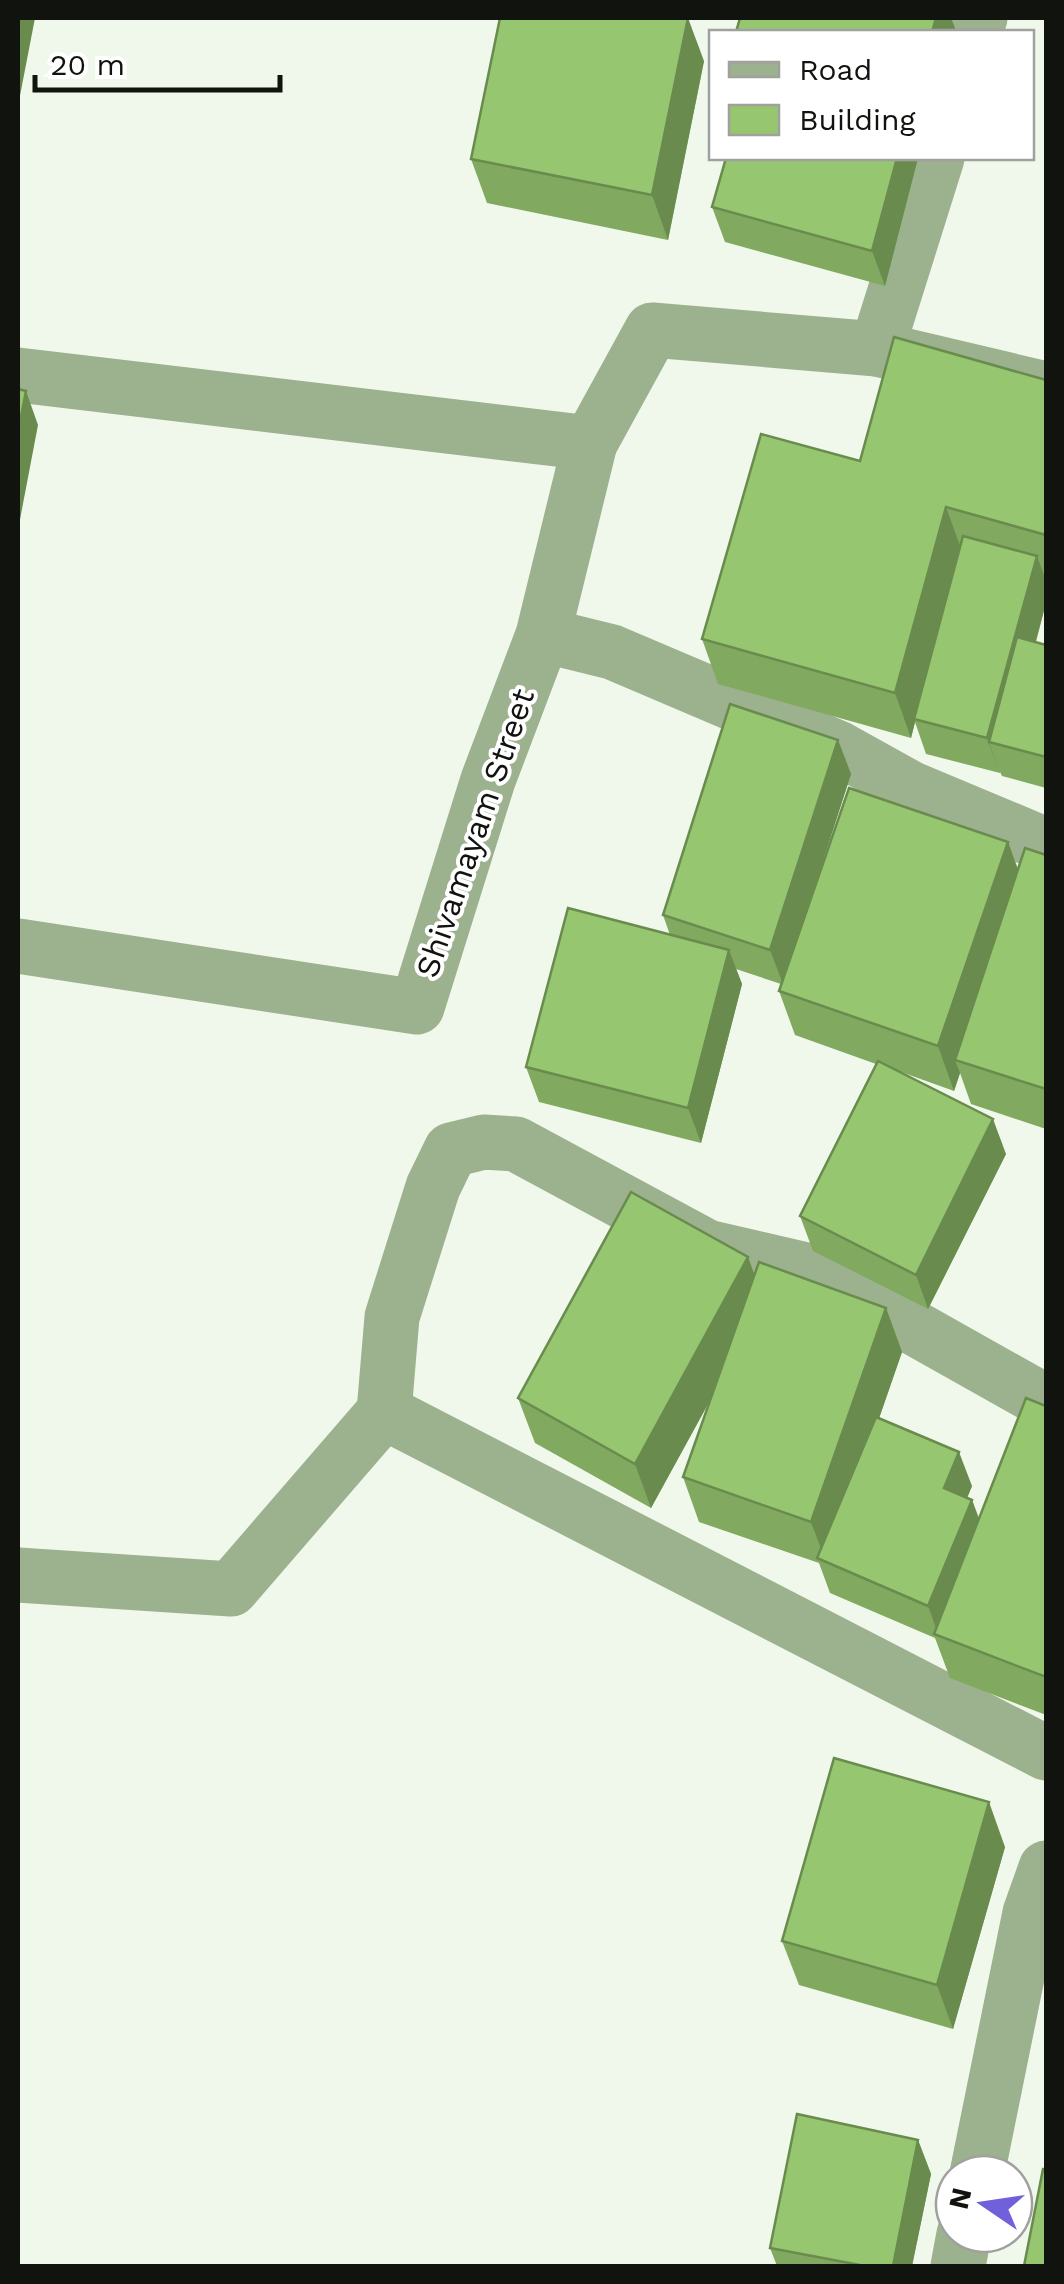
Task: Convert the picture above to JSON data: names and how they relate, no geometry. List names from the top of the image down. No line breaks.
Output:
{"streets":{"street":["Shivamayam Street"]},"legend":["Road","Building"],"scale_bar":"20 m","north":"left"}
